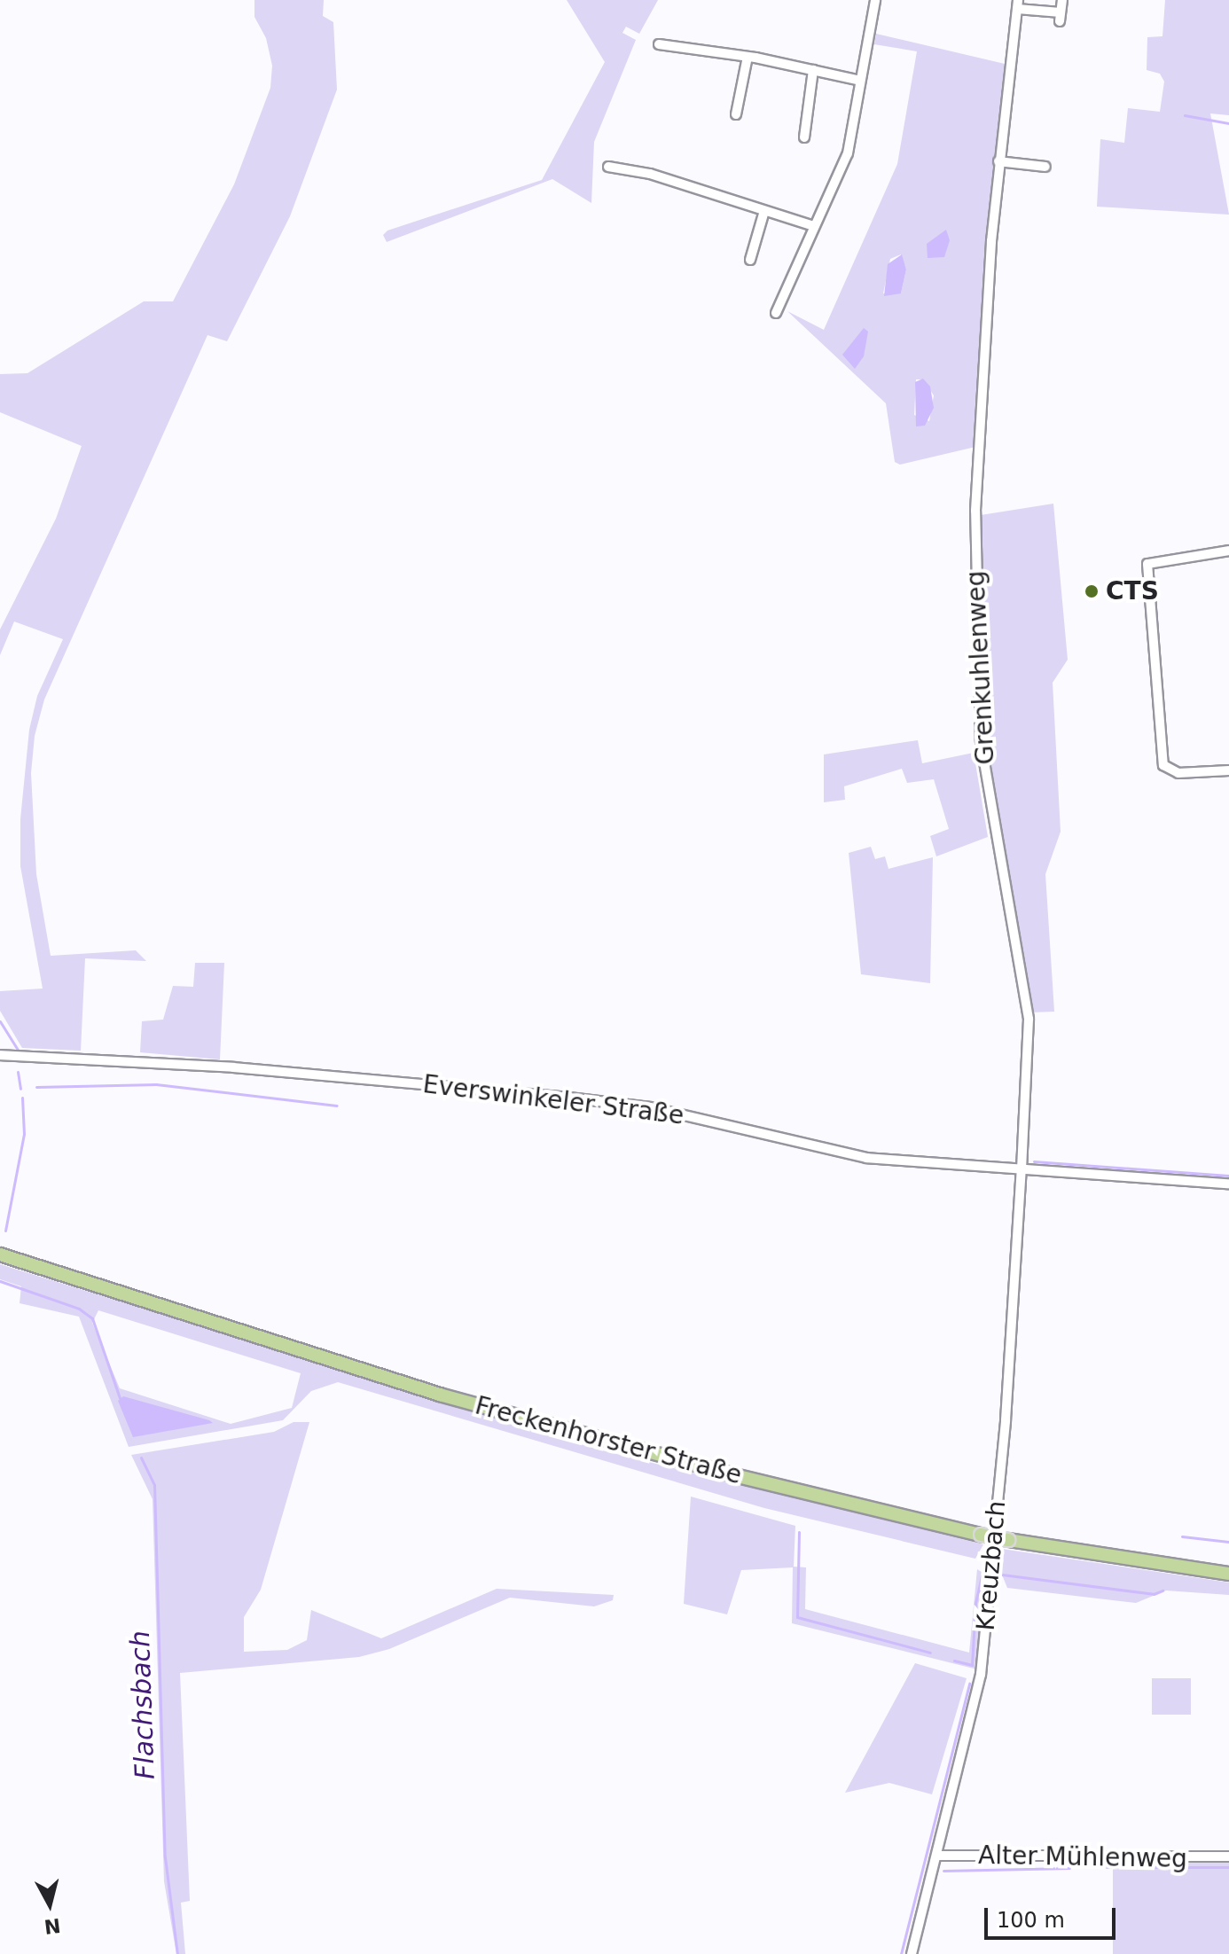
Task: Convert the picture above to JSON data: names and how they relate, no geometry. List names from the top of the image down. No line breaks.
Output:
{"streets":{"main road":["Freckenhorster Straße"],"street":["Grenkuhlenweg","Everswinkeler Straße","Kreuzbach","Alter Mühlenweg"]},"crossings":[["Grenkuhlenweg","Everswinkeler Straße"],["Grenkuhlenweg","Kreuzbach"],["Everswinkeler Straße","Kreuzbach"],["Kreuzbach","Alter Mühlenweg"]],"water":["Flachsbach"],"places":["CTS"],"scale_bar":"100 m","north":"bottom"}
